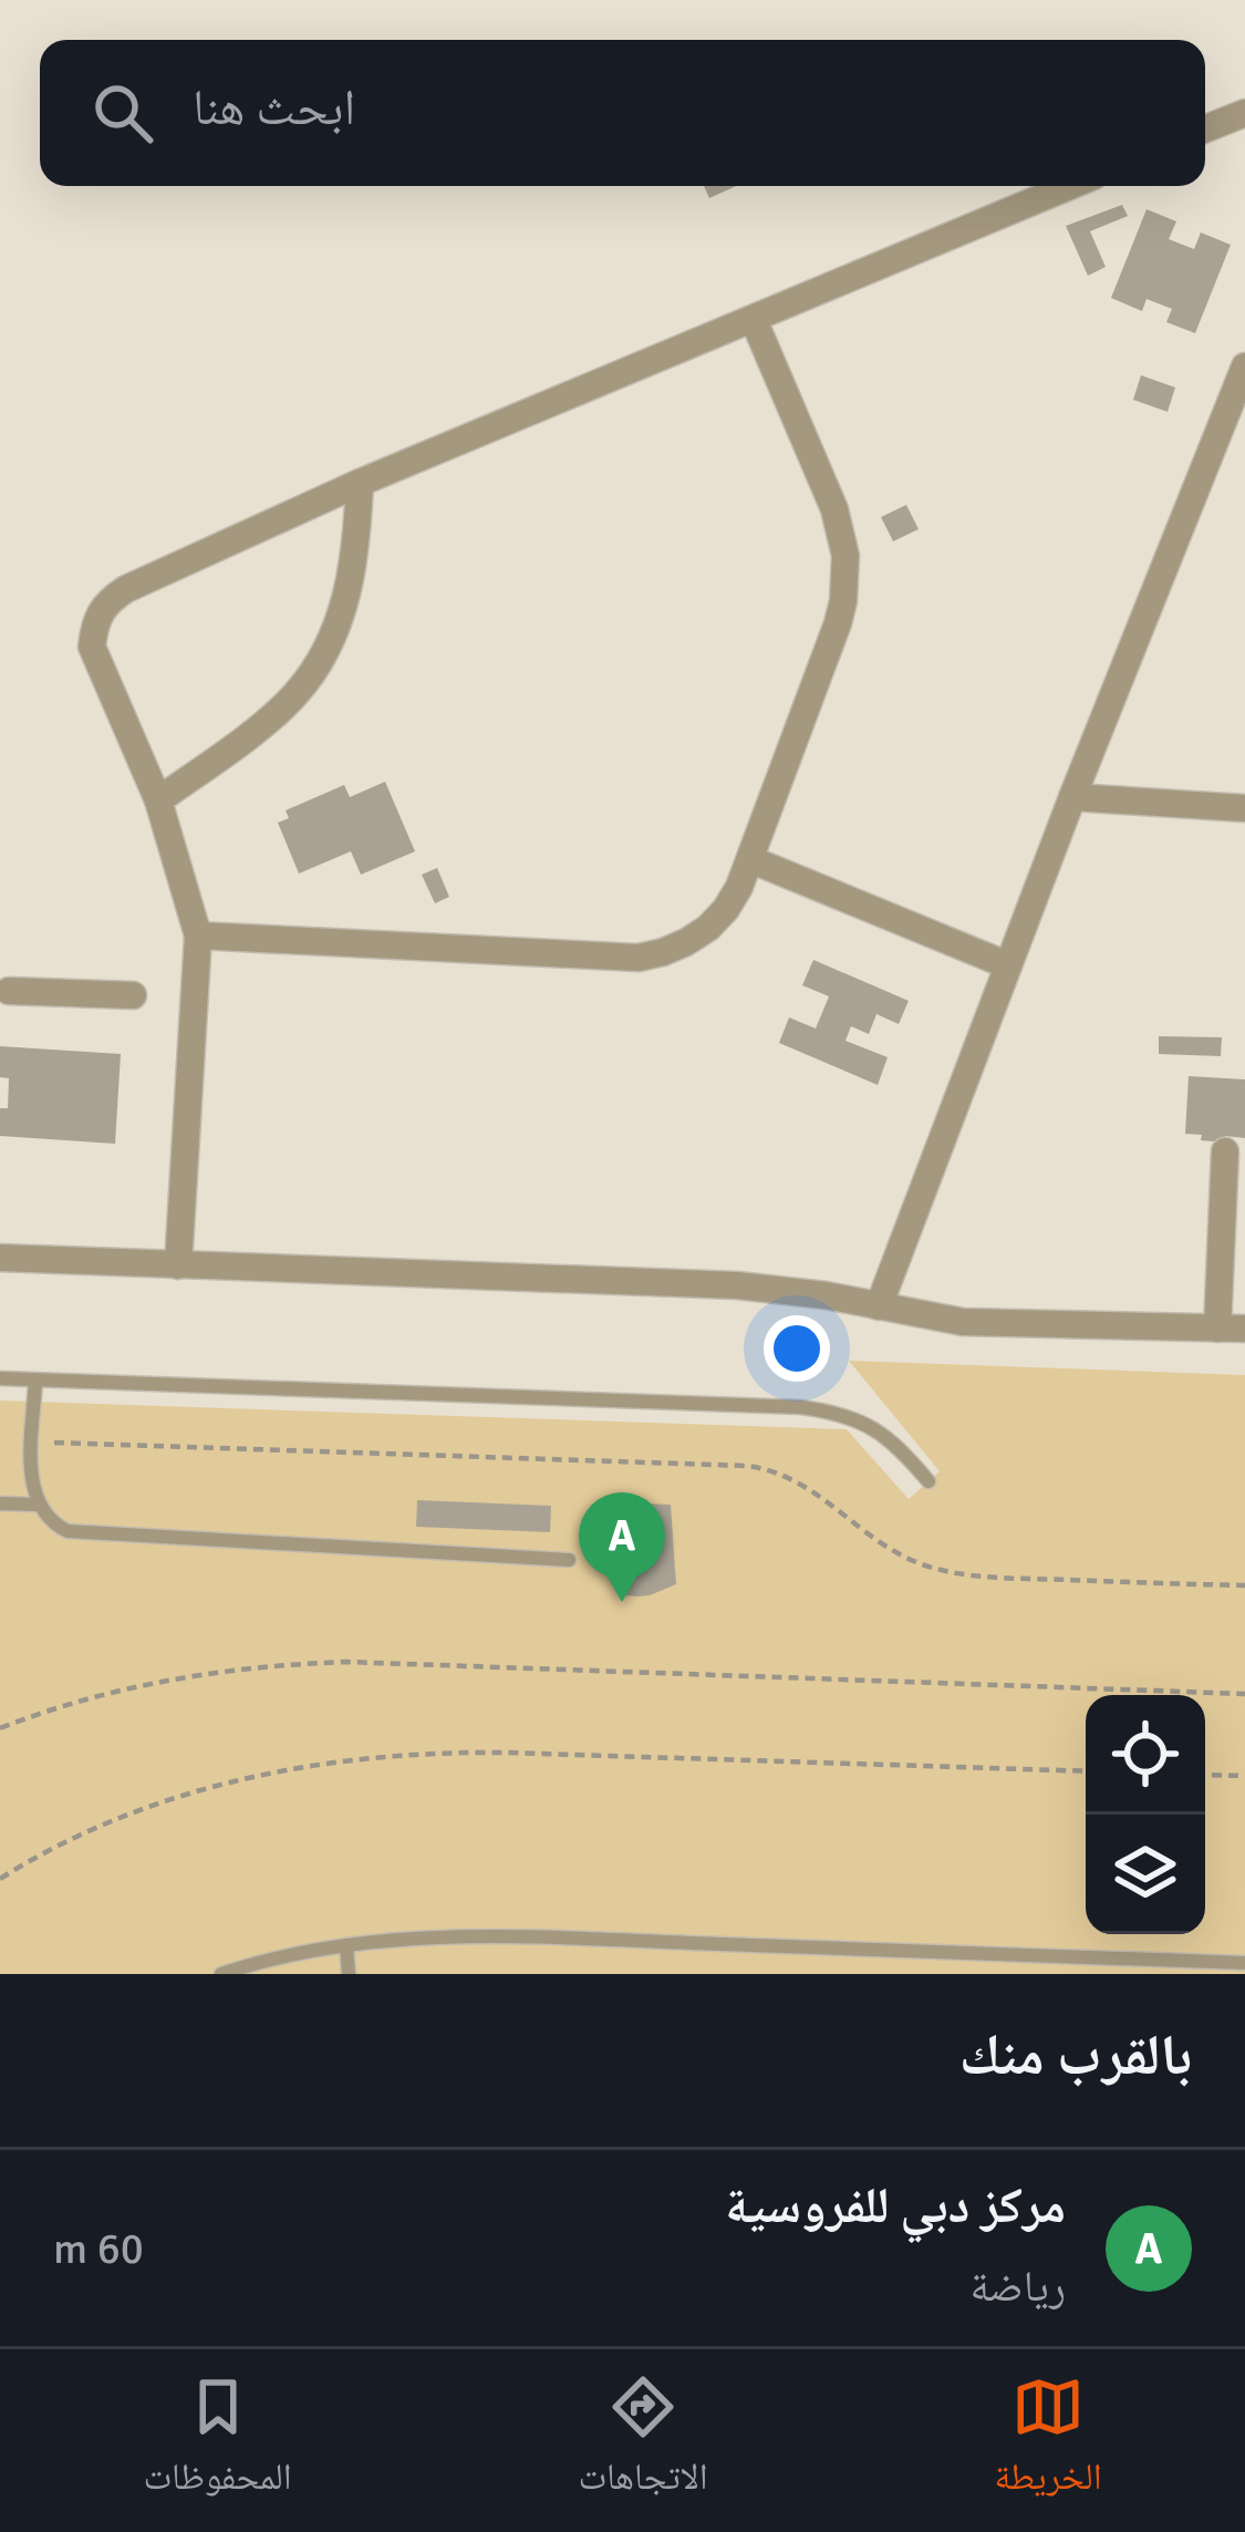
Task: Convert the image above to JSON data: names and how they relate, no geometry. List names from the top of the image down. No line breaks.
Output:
{"page":{"search":"ابحث هنا","pins":"A","heading":"بالقرب منك","list":[{"mark":"A","name":"مركز دبي للفروسية","note":"رياضة","value":"60 m"}],"nav":["الخريطة","الاتجاهات","المحفوظات"]}}
